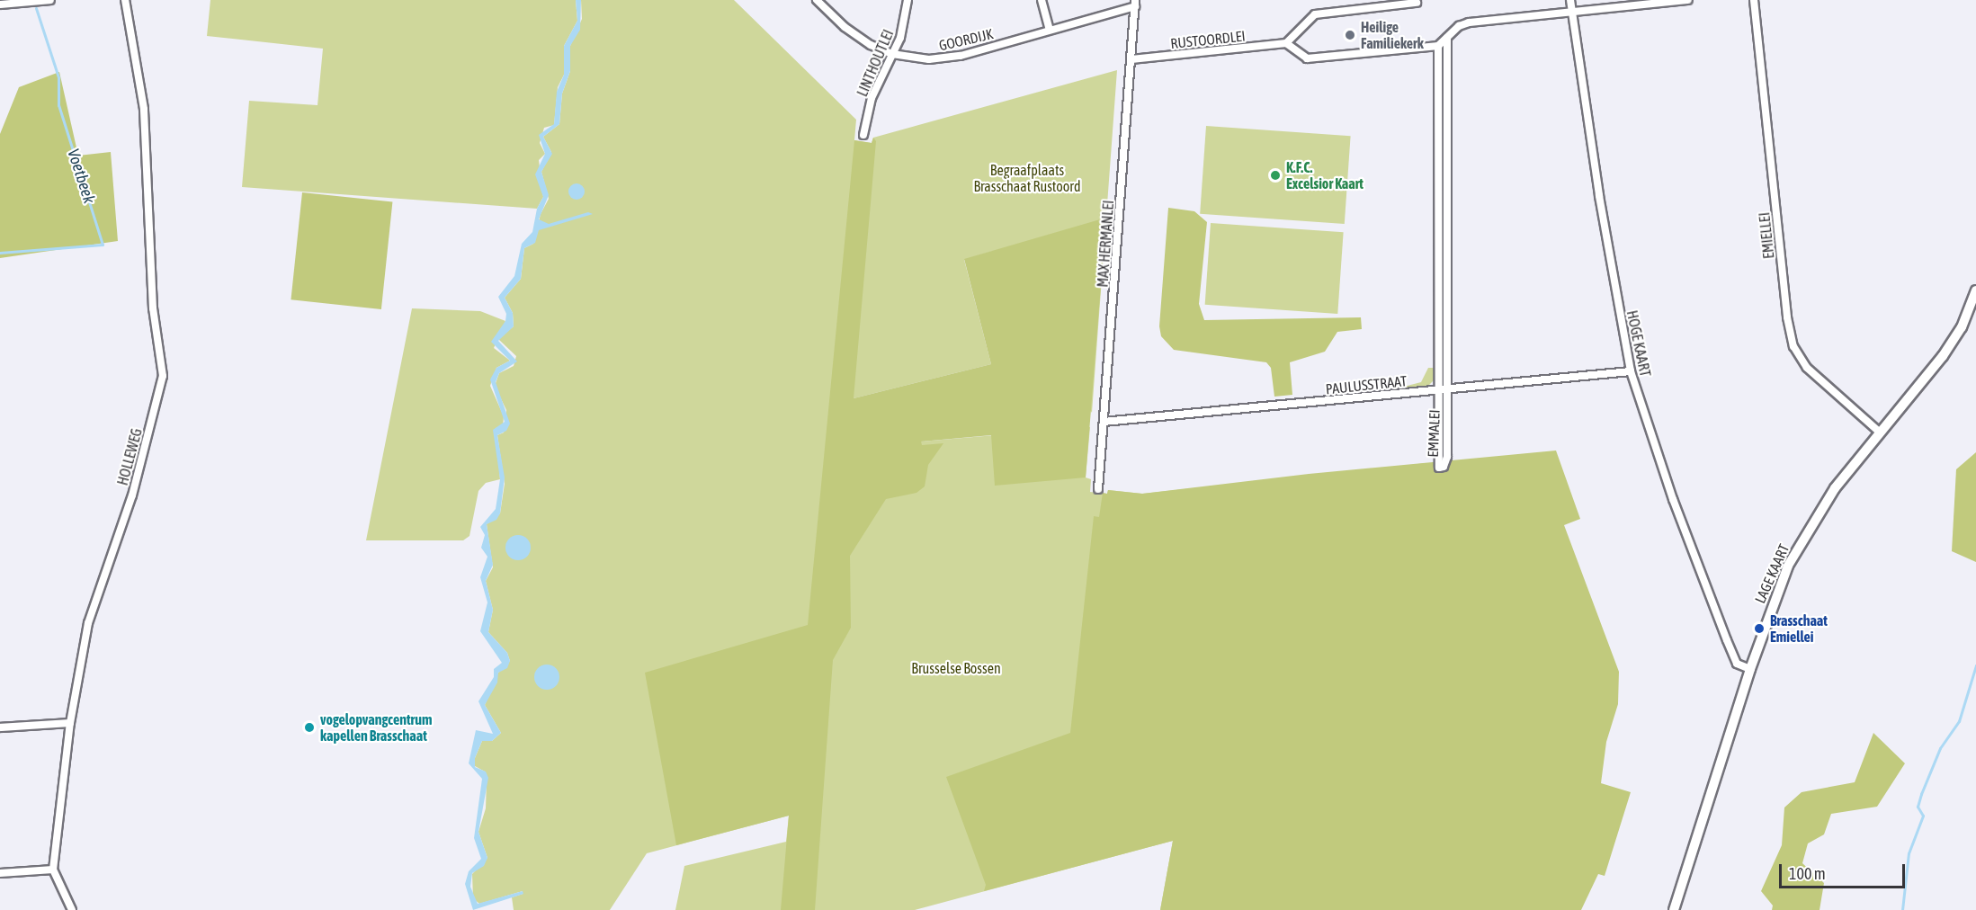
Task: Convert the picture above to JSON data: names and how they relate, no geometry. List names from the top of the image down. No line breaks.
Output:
{"streets":{"street":["GOORDIJK","RUSTOORDLEI","LINTHOUTLEI","EMIELLEI","MAX HERMANLEI","HOGE KAART","PAULUSSTRAAT","EMMALEI","HOLLEWEG","LAGE KAART"]},"crossings":[["GOORDIJK","LINTHOUTLEI"],["GOORDIJK","MAX HERMANLEI"],["RUSTOORDLEI","MAX HERMANLEI"],["EMIELLEI","LAGE KAART"],["MAX HERMANLEI","PAULUSSTRAAT"],["HOGE KAART","PAULUSSTRAAT"],["HOGE KAART","LAGE KAART"],["PAULUSSTRAAT","EMMALEI"]],"water":["Voetbeek"],"parks":["Begraafplaats Brasschaat Rustoord","Brusselse Bossen"],"places":["Heilige Familiekerk","K.F.C. Excelsior Kaart","Brasschaat Emiellei","vogelopvangcentrum kapellen Brasschaat"],"scale_bar":"100 m"}
